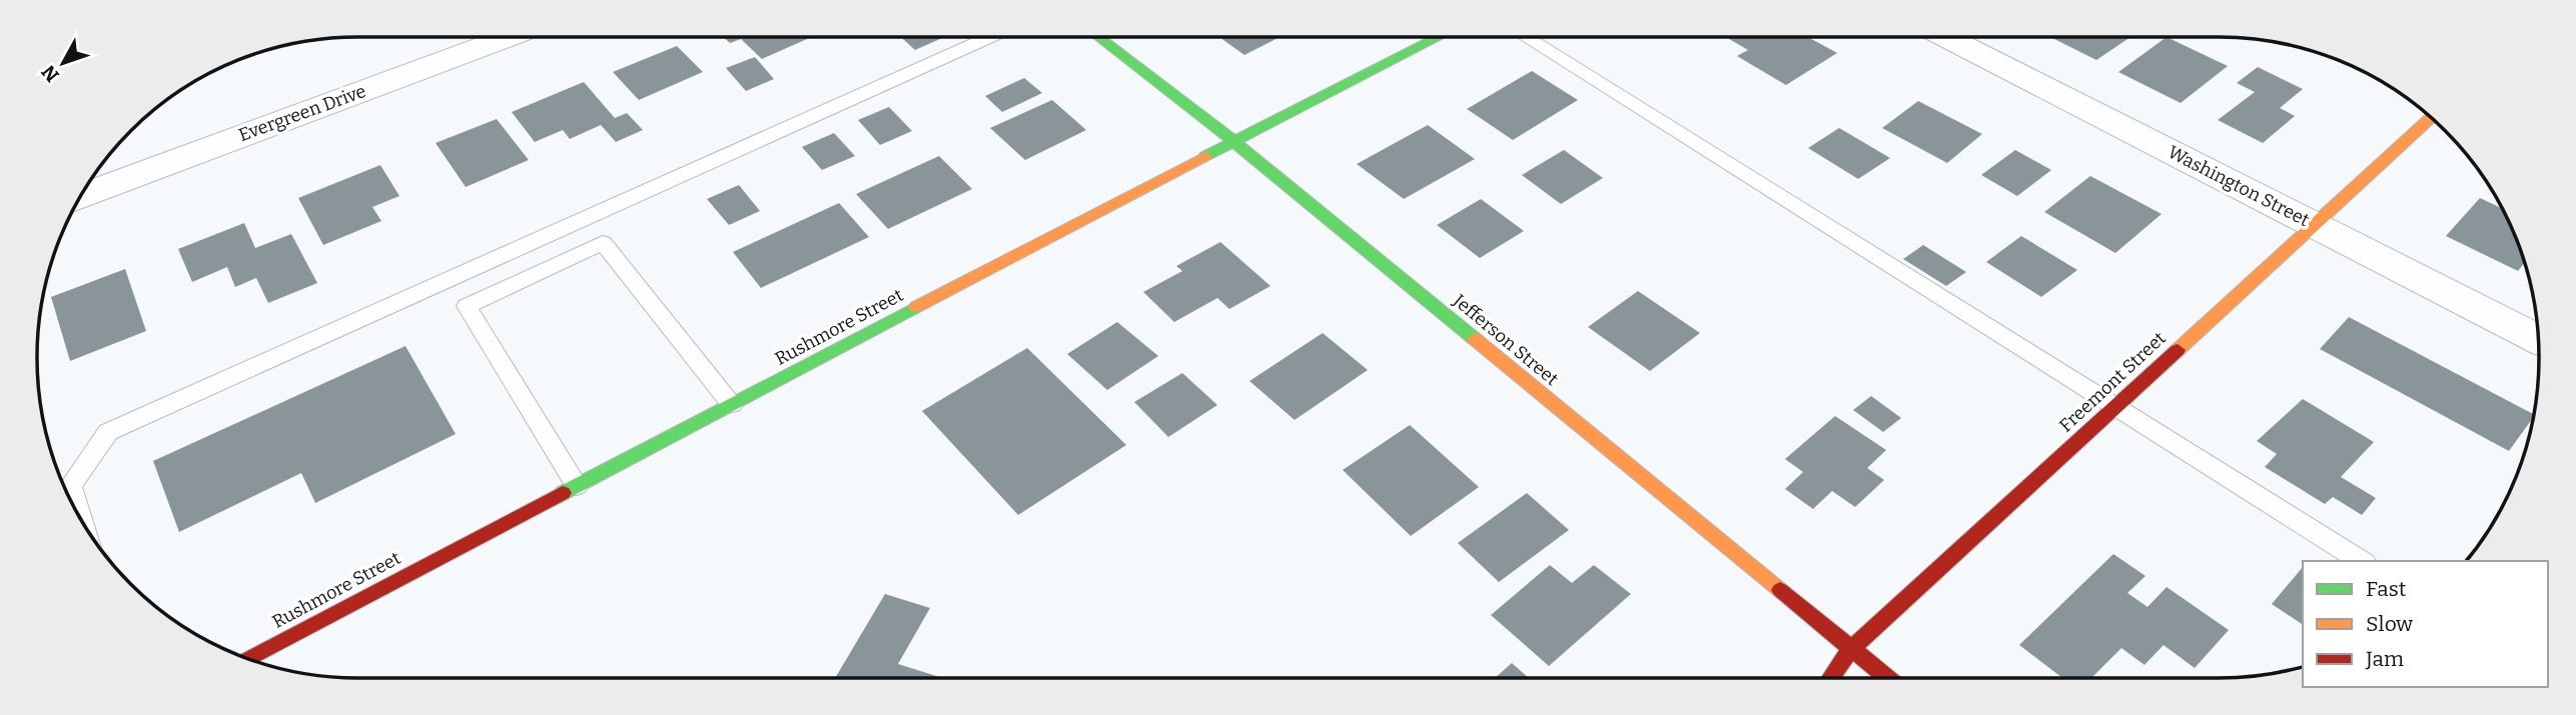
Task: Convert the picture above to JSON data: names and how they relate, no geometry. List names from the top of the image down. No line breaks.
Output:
{"streets":{"street":["Evergreen Drive","Washington Street","Rushmore Street","Jefferson Street","Freemont Street"]},"crossings":[["Washington Street","Freemont Street"],["Rushmore Street","Jefferson Street"],["Jefferson Street","Freemont Street"]],"legend":["Fast","Slow","Jam"],"north":"bottom left"}
